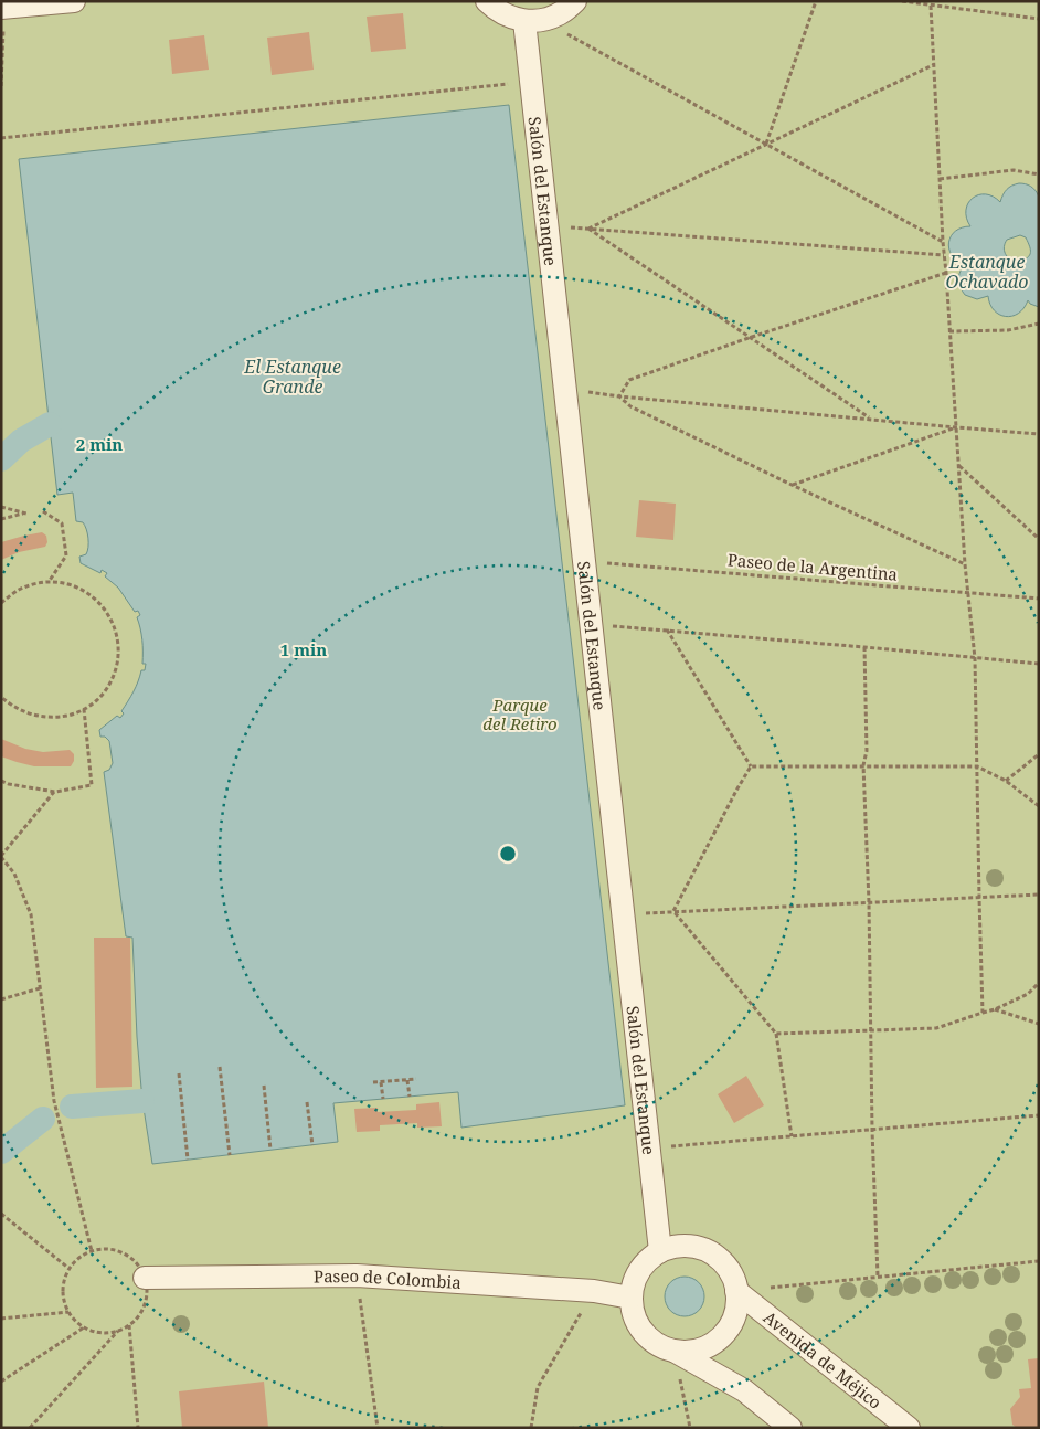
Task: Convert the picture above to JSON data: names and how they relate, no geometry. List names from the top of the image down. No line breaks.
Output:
{"streets":{"street":["Salón del Estanque","Paseo de Colombia","Avenida de Méjico"],"path":["Paseo de la Argentina"]},"crossings":[["Salón del Estanque","Paseo de la Argentina"],["Salón del Estanque","Paseo de Colombia"],["Salón del Estanque","Avenida de Méjico"],["Paseo de Colombia","Avenida de Méjico"]],"water":["Estanque Ochavado","El Estanque Grande"],"parks":["Parque del Retiro"],"rings":["2 min","1 min"]}
